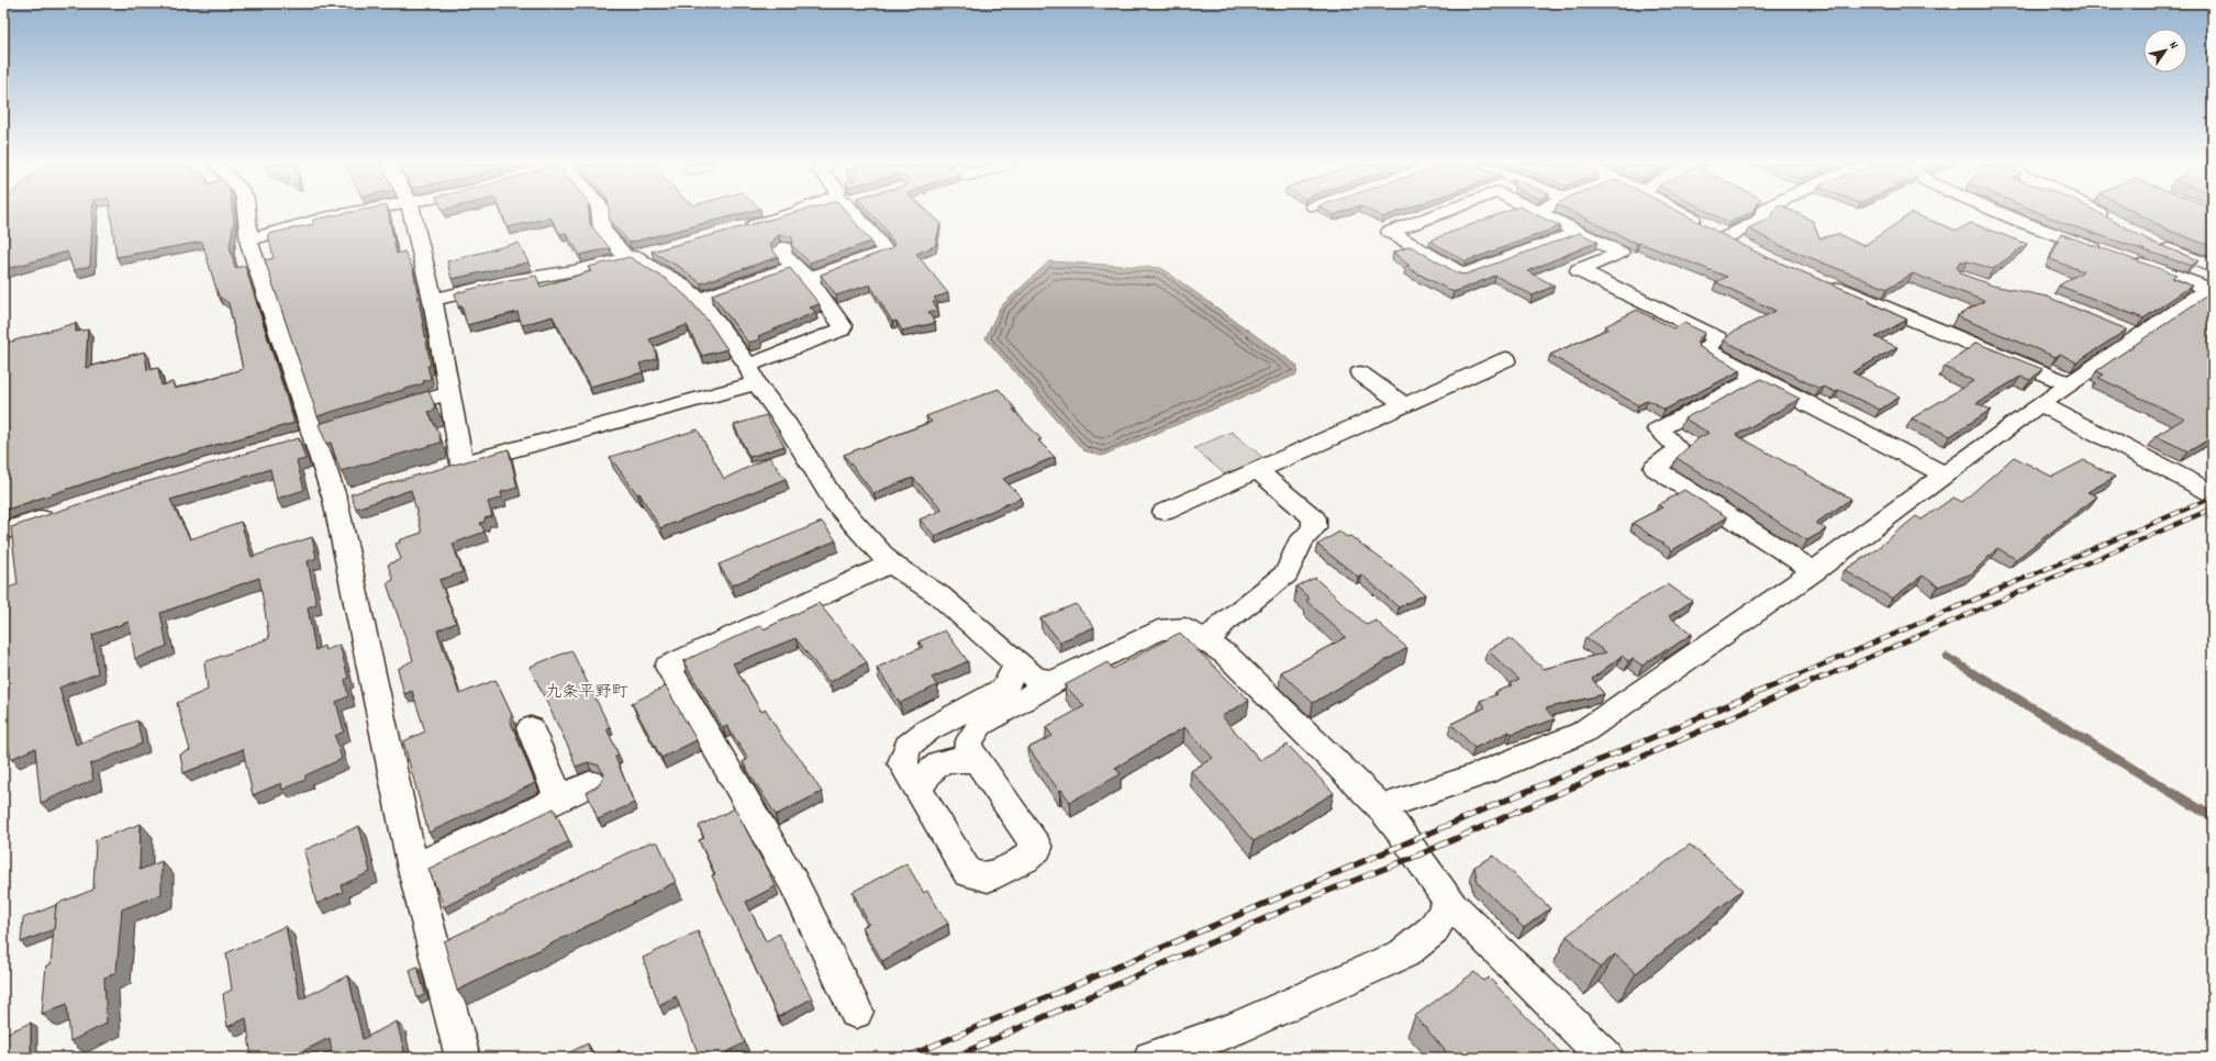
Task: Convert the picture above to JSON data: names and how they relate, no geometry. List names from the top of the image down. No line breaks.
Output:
{"districts":["九条平野町"],"north":"top right"}
